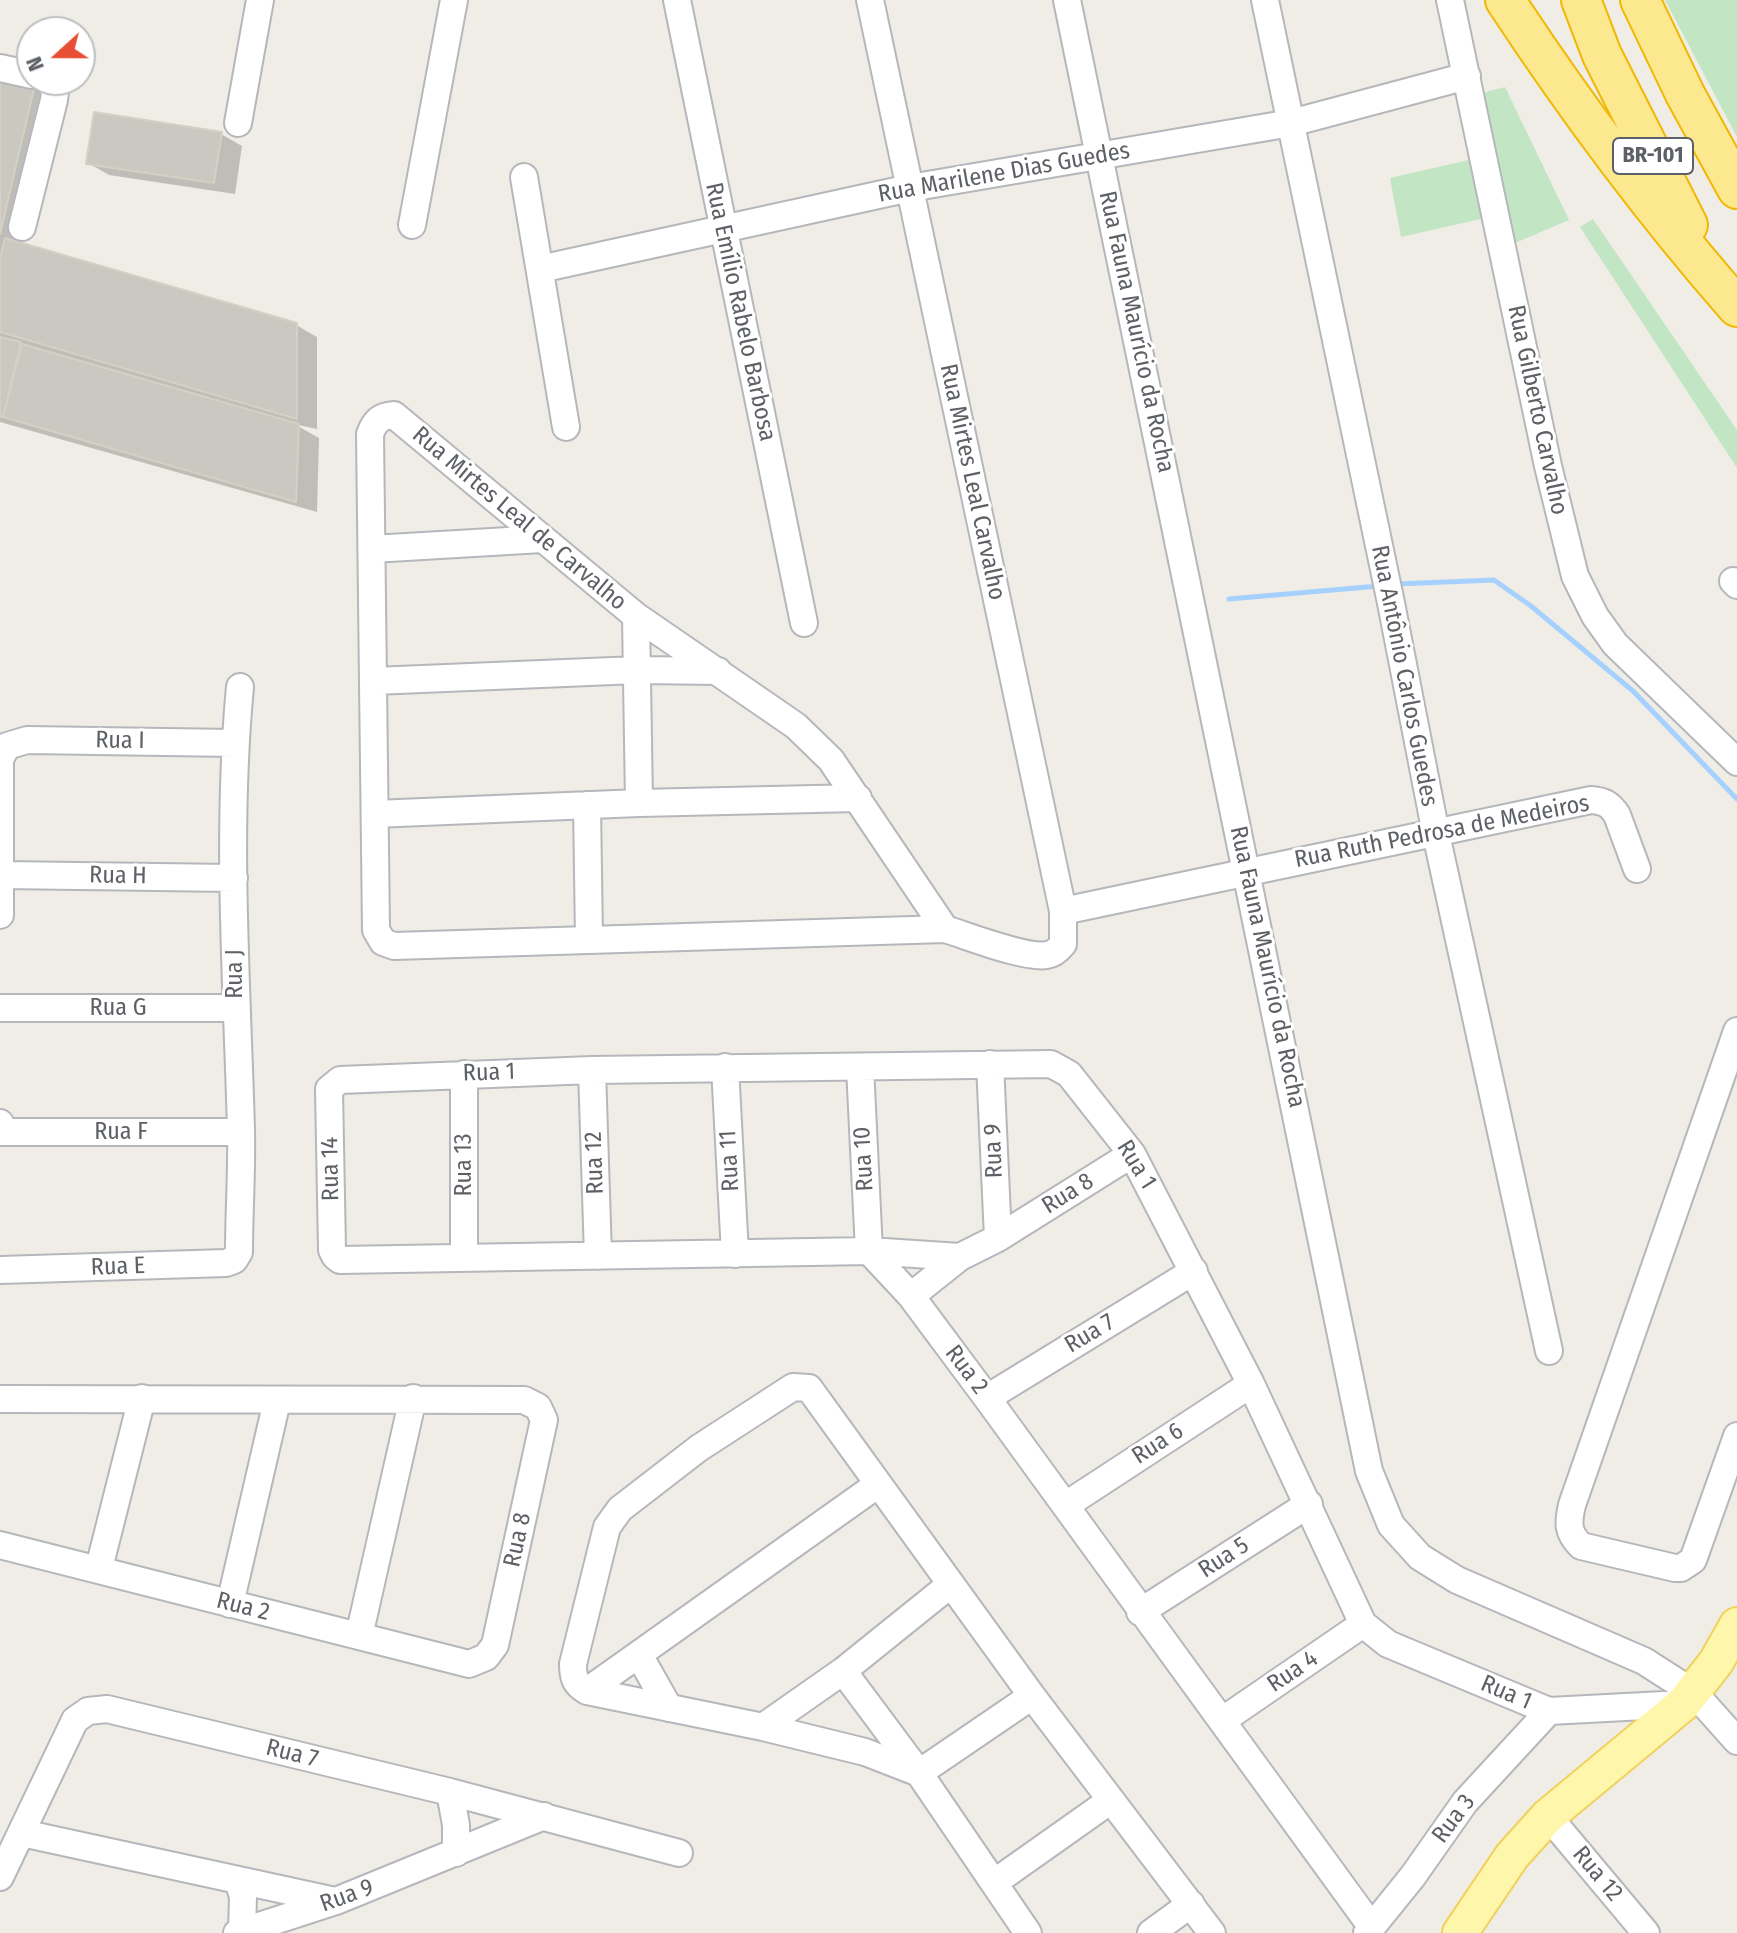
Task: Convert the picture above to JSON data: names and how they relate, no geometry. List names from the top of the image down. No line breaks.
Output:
{"streets":{"highway":["BR-101"],"street":["Rua Marilene Dias Guedes","Rua Emílio Rabelo Barbosa","Rua Fauna Maurício da Rocha","Rua Gilberto Carvalho","Rua Mirtes Leal Carvalho","Rua Mirtes Leal de Carvalho","Rua Antônio Carlos Guedes","Rua I","Rua Ruth Pedrosa de Medeiros","Rua H","Rua J","Rua G","Rua 1","Rua F","Rua 9","Rua 10","Rua 11","Rua 12","Rua 13","Rua 14","Rua 8","Rua E","Rua 7","Rua 2","Rua 6","Rua 5","Rua 4","Rua 3"]},"crossings":[["Rua Marilene Dias Guedes","Rua Emílio Rabelo Barbosa"],["Rua Marilene Dias Guedes","Rua Fauna Maurício da Rocha"],["Rua Marilene Dias Guedes","Rua Gilberto Carvalho"],["Rua Marilene Dias Guedes","Rua Mirtes Leal Carvalho"],["Rua Marilene Dias Guedes","Rua Antônio Carlos Guedes"],["Rua Fauna Maurício da Rocha","Rua Ruth Pedrosa de Medeiros"],["Rua Fauna Maurício da Rocha","Rua 1"],["Rua Mirtes Leal Carvalho","Rua Mirtes Leal de Carvalho"],["Rua Mirtes Leal Carvalho","Rua Ruth Pedrosa de Medeiros"],["Rua Antônio Carlos Guedes","Rua Ruth Pedrosa de Medeiros"],["Rua I","Rua H"],["Rua I","Rua J"],["Rua H","Rua J"],["Rua J","Rua G"],["Rua J","Rua F"],["Rua J","Rua E"],["Rua 1","Rua 9"],["Rua 1","Rua 10"],["Rua 1","Rua 11"],["Rua 1","Rua 12"],["Rua 1","Rua 13"],["Rua 1","Rua 14"],["Rua 1","Rua 8"],["Rua 1","Rua 7"],["Rua 1","Rua 6"],["Rua 1","Rua 5"],["Rua 1","Rua 4"],["Rua 1","Rua 3"],["Rua 9","Rua 8"],["Rua 9","Rua 7"],["Rua 10","Rua 2"],["Rua 13","Rua 14"],["Rua 8","Rua 2"],["Rua 7","Rua 2"],["Rua 2","Rua 6"],["Rua 2","Rua 5"],["Rua 2","Rua 4"],["Rua 2","Rua 3"]],"north":"left"}
